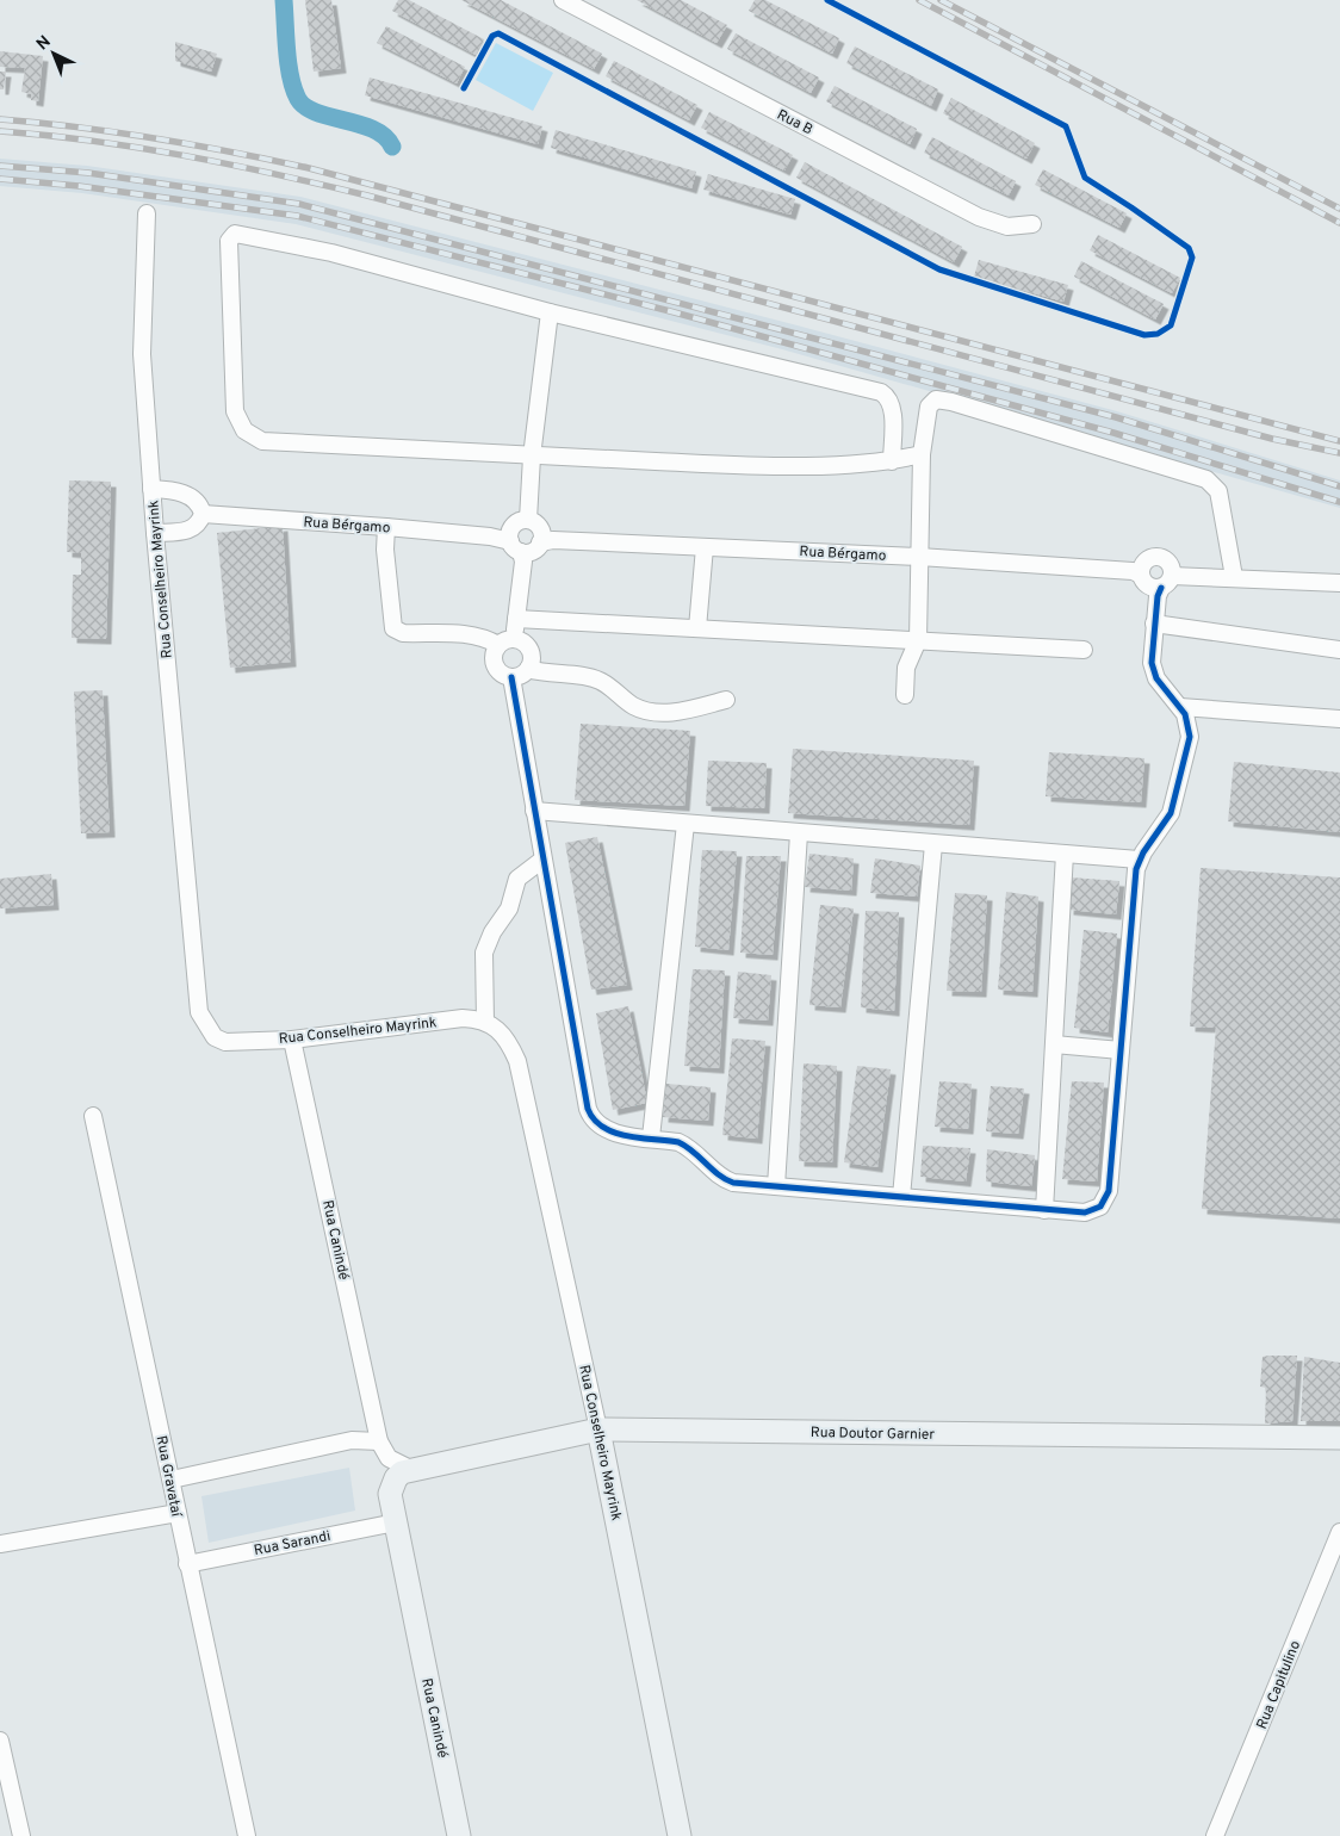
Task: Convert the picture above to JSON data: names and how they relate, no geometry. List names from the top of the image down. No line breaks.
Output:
{"streets":{"main road":["Rua Conselheiro Mayrink","Rua Canindé","Rua Doutor Garnier"],"street":["Rua B","Rua Bérgamo","Rua Gravataí","Rua Sarandi","Rua Capitulino"]},"crossings":[["Rua Conselheiro Mayrink","Rua Canindé"],["Rua Conselheiro Mayrink","Rua Doutor Garnier"],["Rua Canindé","Rua Doutor Garnier"],["Rua Canindé","Rua Sarandi"],["Rua Gravataí","Rua Sarandi"]],"north":"top left"}
